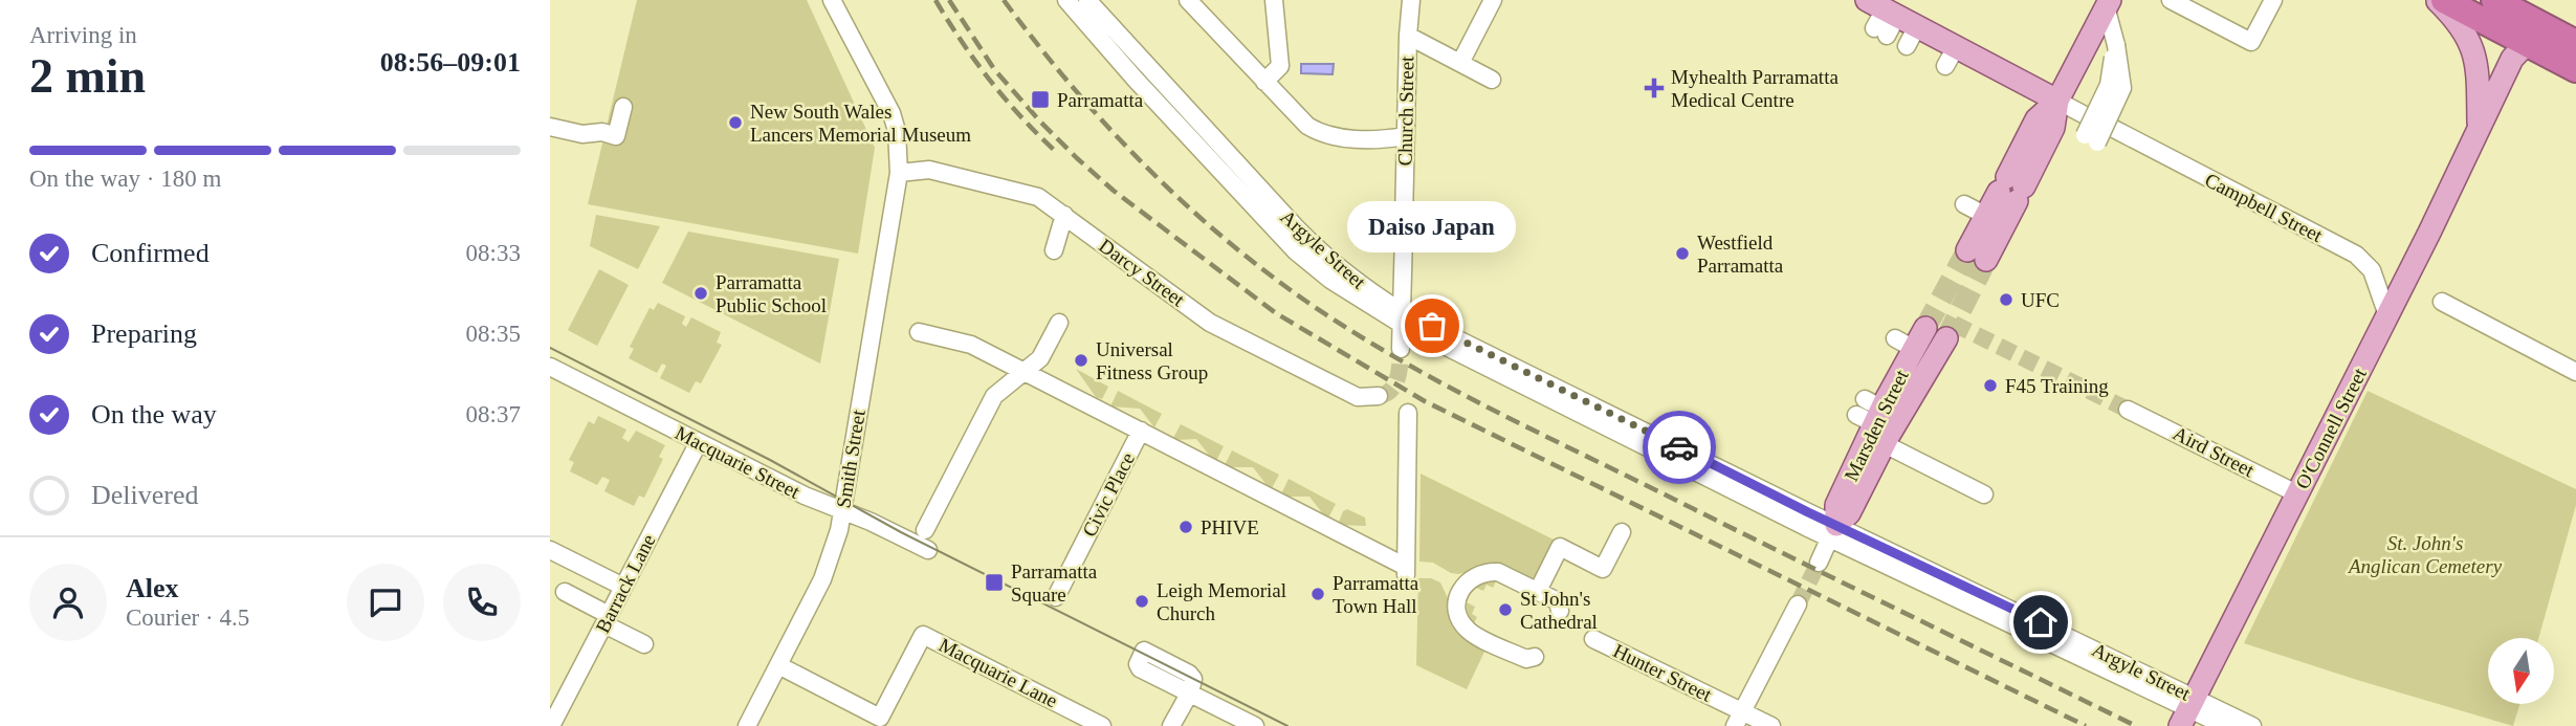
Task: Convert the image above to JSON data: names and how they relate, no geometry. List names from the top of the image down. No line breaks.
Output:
{"streets":{"main road":["Marsden Street","O'Connell Street"],"street":["Church Street","Campbell Street","Argyle Street","Darcy Street","Aird Street","Smith Street","Macquarie Street","Civic Place","Barrack Lane","Macquarie Lane","Hunter Street"]},"crossings":[["Church Street","Argyle Street"],["Campbell Street","O'Connell Street"],["Argyle Street","Marsden Street"],["Argyle Street","O'Connell Street"],["Darcy Street","Smith Street"],["O'Connell Street","Aird Street"],["Smith Street","Macquarie Street"],["Smith Street","Macquarie Lane"],["Macquarie Street","Barrack Lane"]],"parks":["St. John's Anglican Cemetery"],"places":{"health":["Myhealth Parramatta Medical Centre"],"transit":["Parramatta","Parramatta Square"],"other":["New South Wales Lancers Memorial Museum","Westfield Parramatta","Parramatta Public School","UFC","Daiso Japan","Universal Fitness Group","F45 Training","PHIVE","Parramatta Town Hall","Leigh Memorial Church","St John's Cathedral"]},"north":"bottom","page":{"heading":["2 min","Arriving in","08:56–09:01"],"panel":["Alex","Courier · 4.5"],"bar":"On the way · 180 m","bubble":"Daiso Japan","list":[["Confirmed","08:33"],["Preparing","08:35"],["On the way","08:37"],"Delivered"]}}
